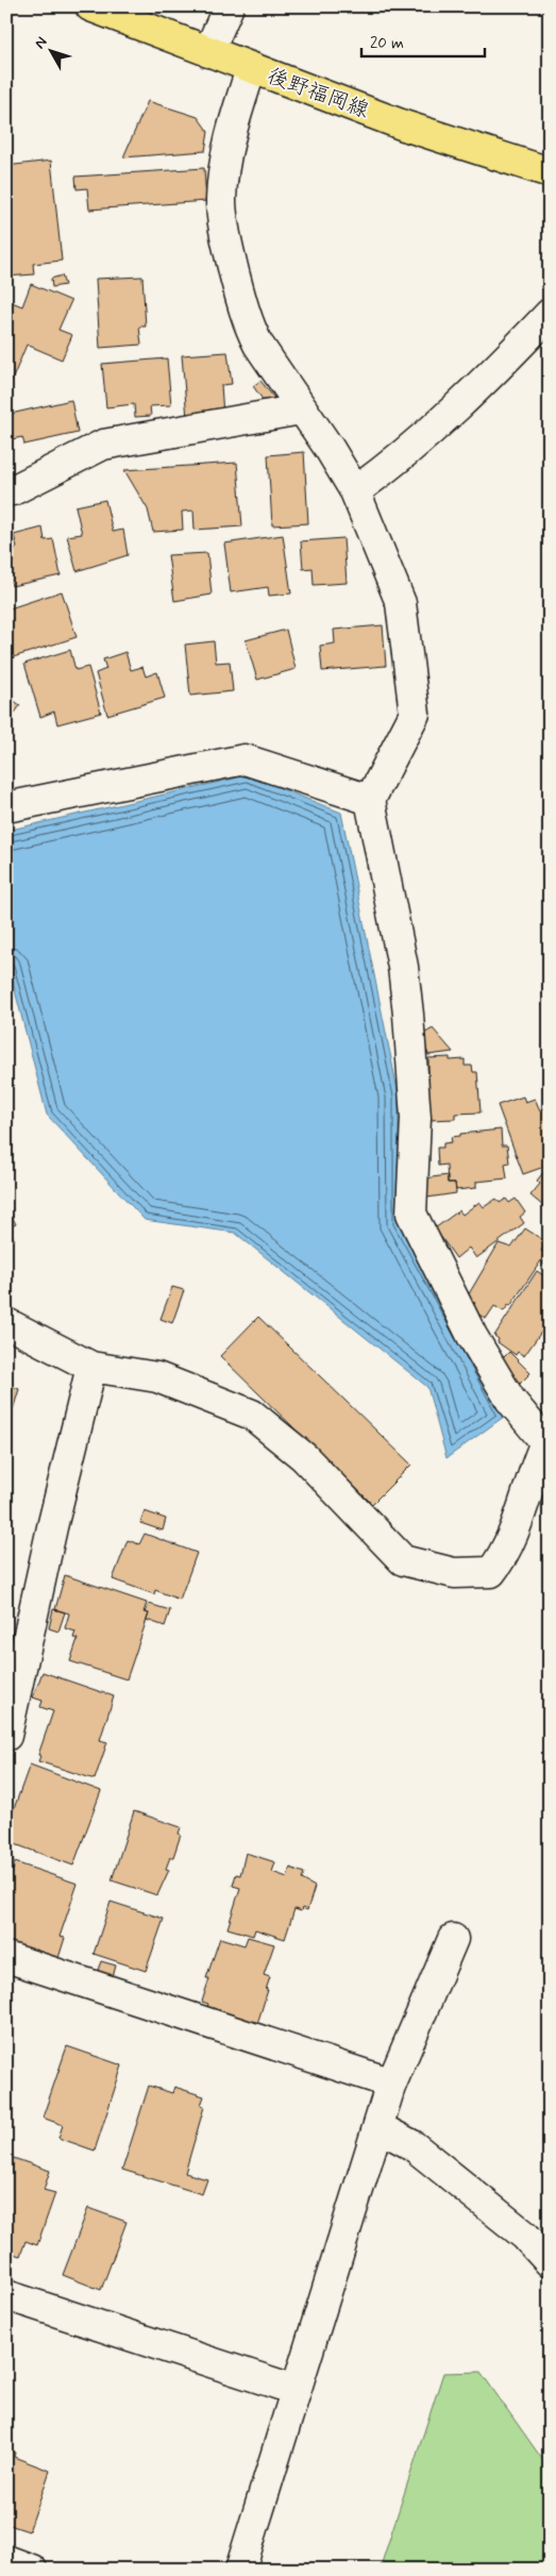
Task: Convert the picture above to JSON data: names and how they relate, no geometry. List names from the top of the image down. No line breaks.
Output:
{"streets":{"main road":["後野福岡線"]},"scale_bar":"20 m","north":"top left"}
